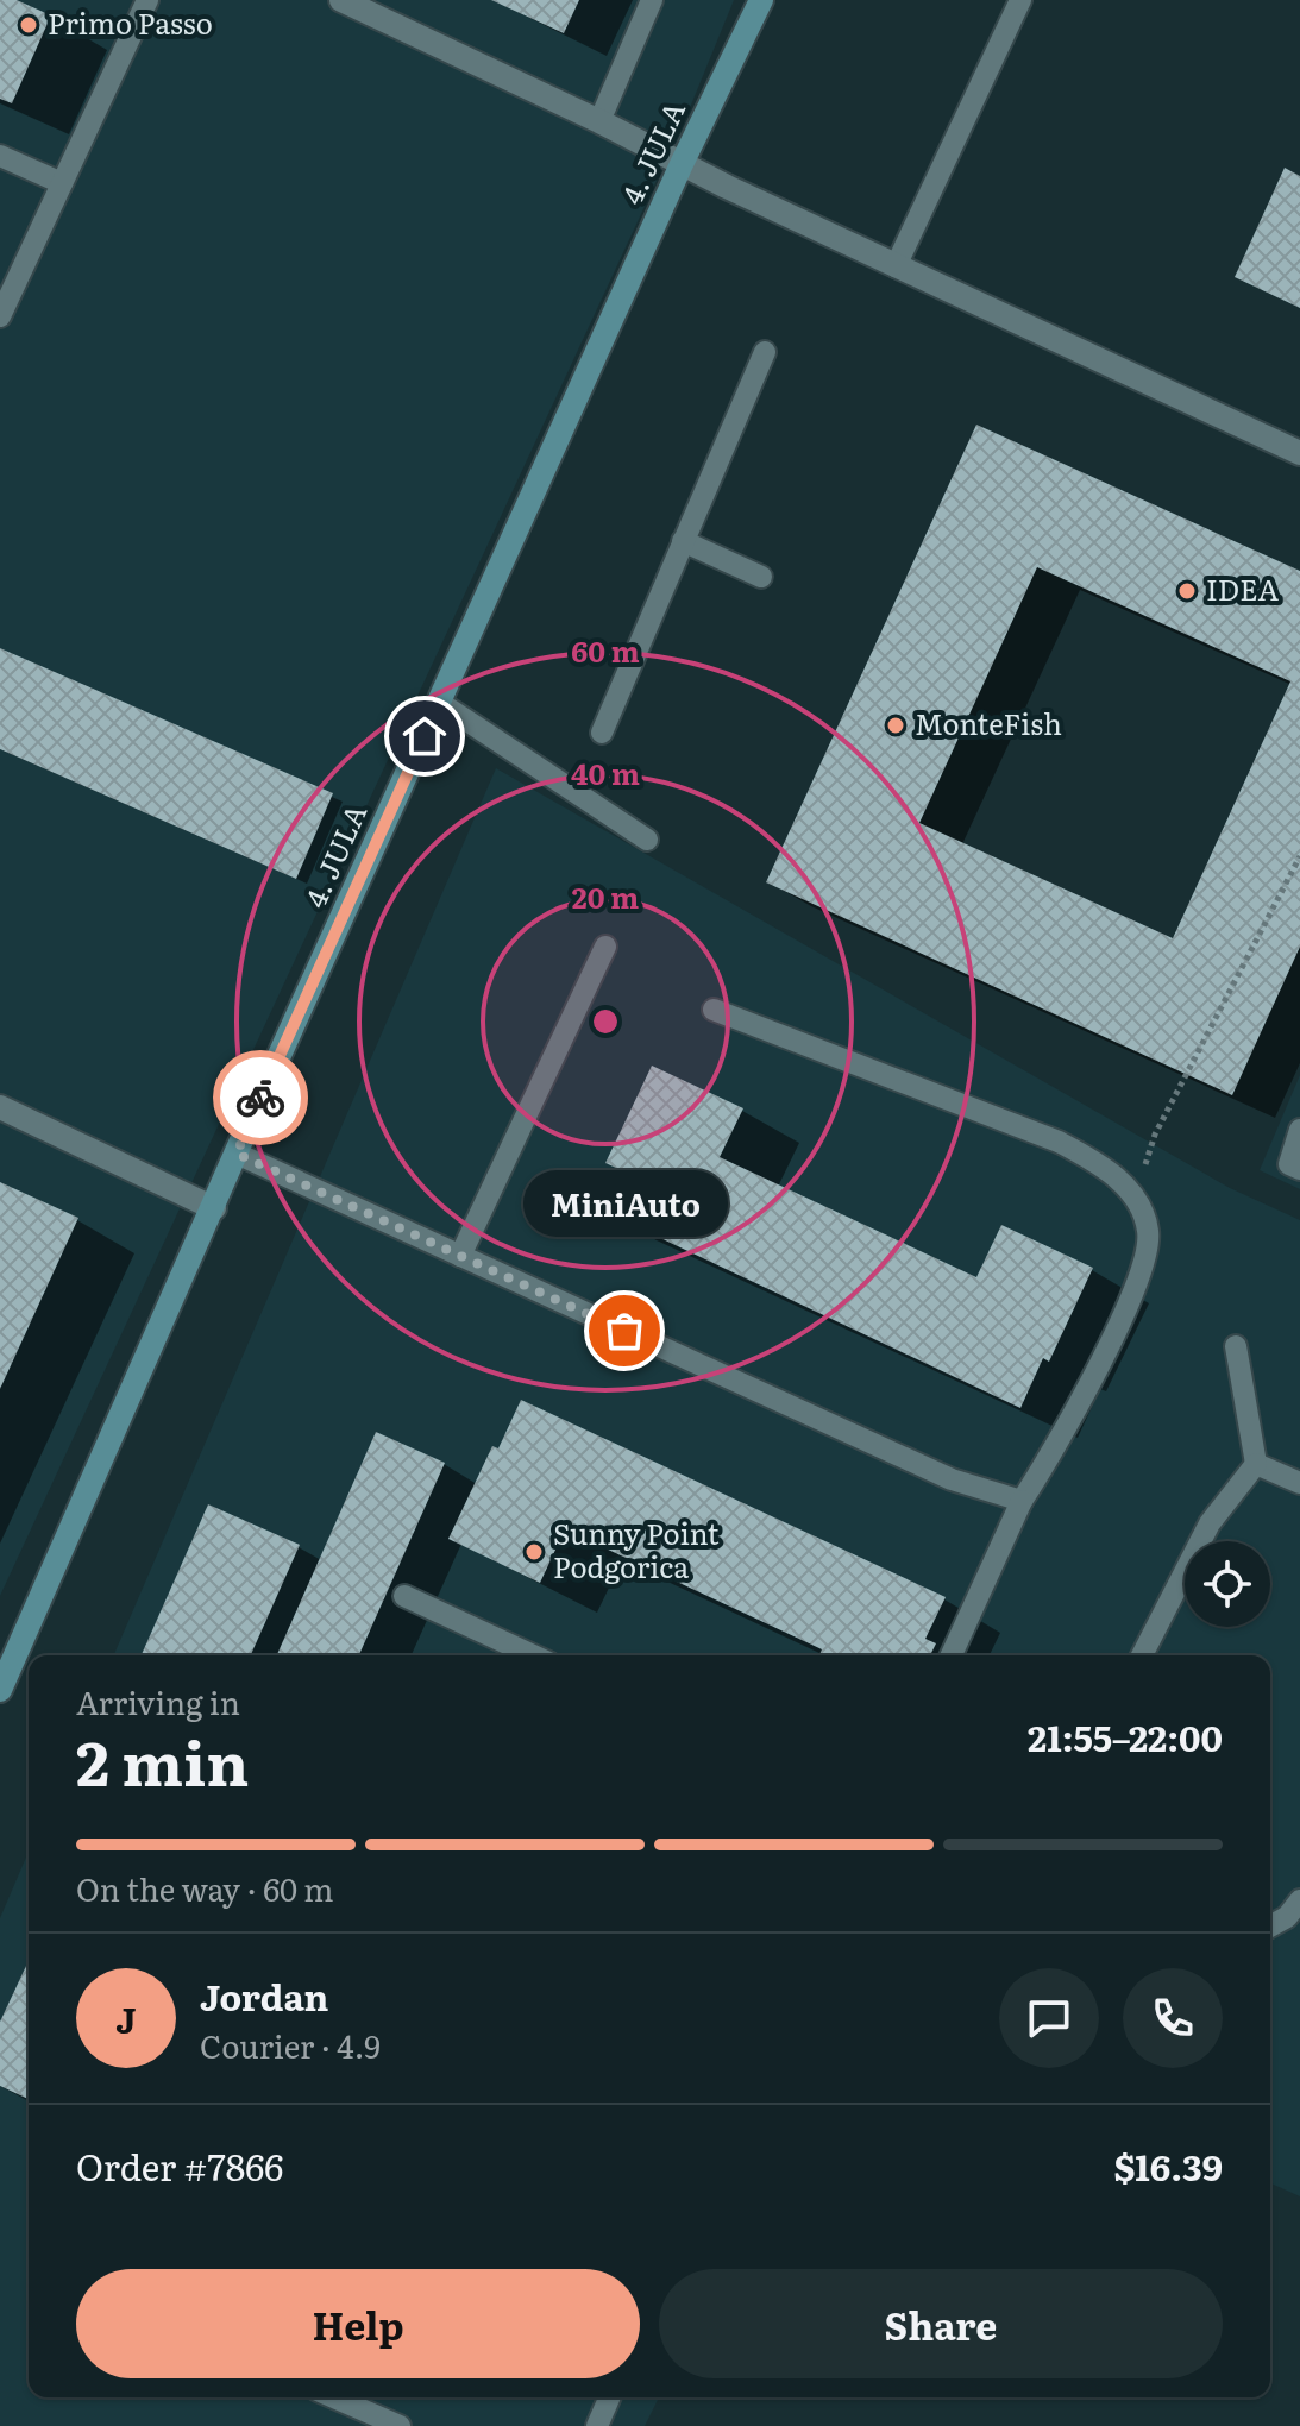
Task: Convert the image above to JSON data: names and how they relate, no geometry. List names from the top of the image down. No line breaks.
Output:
{"streets":{"main road":["4. JULA"]},"places":["Primo Passo","IDEA","MonteFish","MiniAuto","Sunny Point Podgorica"],"page":{"bubble":"MiniAuto","heading":["2 min","Arriving in","21:55–22:00"],"panel":["Jordan","Courier · 4.9","Order #7866","$16.39"],"bar":"On the way · 60 m","round":"J","buttons":["Help","Share"]},"rings":["60 m","40 m","20 m"]}
